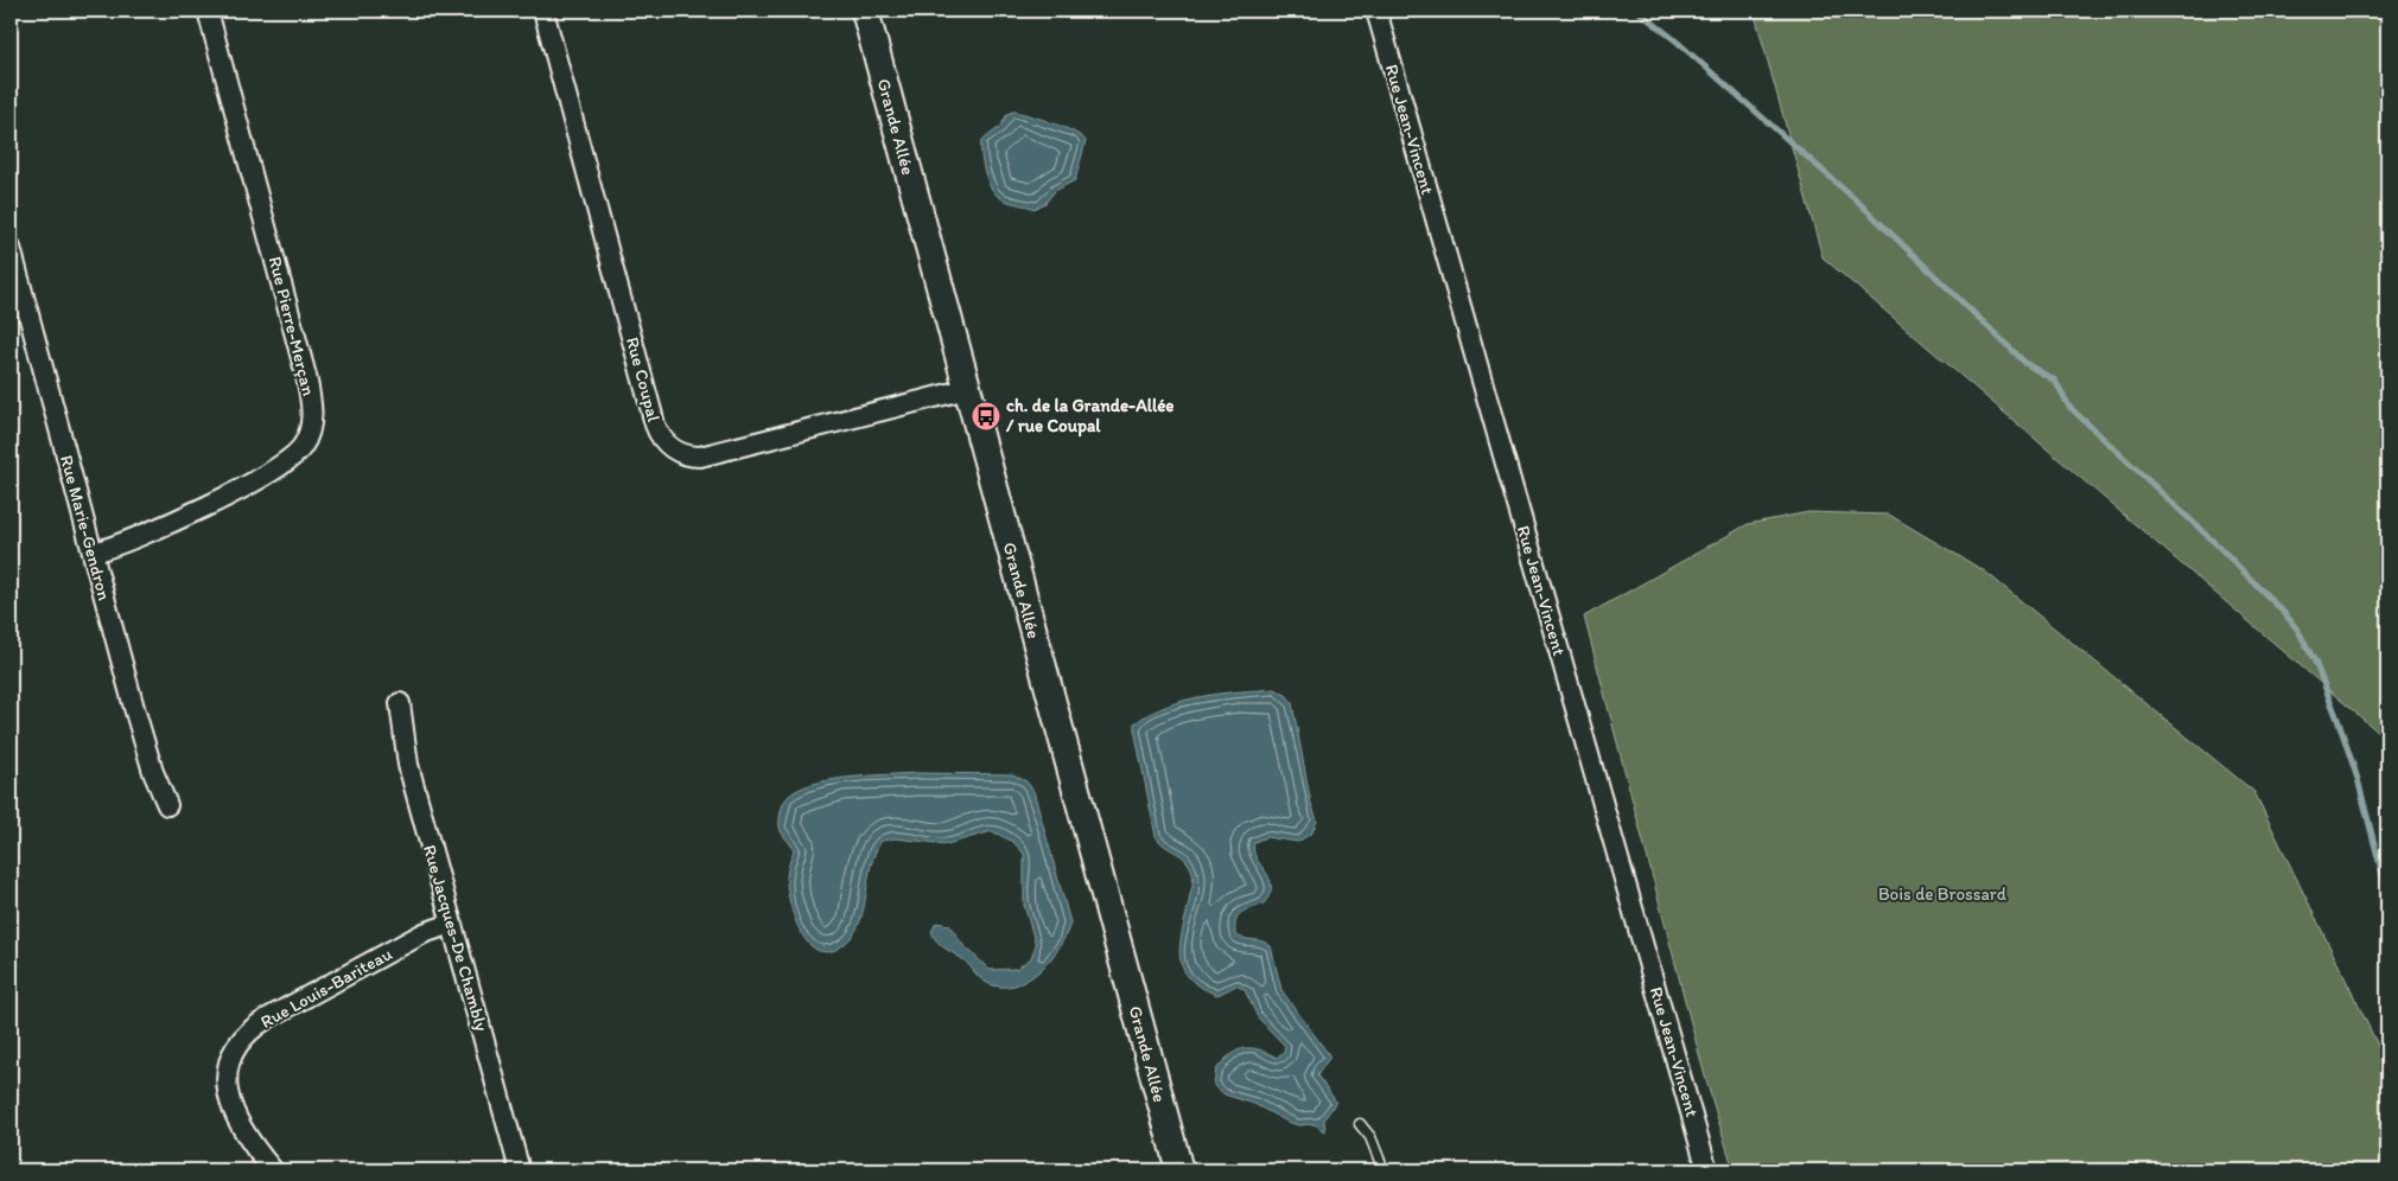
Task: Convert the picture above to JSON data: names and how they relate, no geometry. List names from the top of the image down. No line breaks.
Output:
{"streets":{"street":["Grande Allée","Rue Jean-Vincent","Rue Pierre-Merçan","Rue Coupal","Rue Marie-Gendron","Rue Jacques-De Chambly","Rue Louis-Bariteau"]},"crossings":[["Grande Allée","Rue Coupal"],["Rue Pierre-Merçan","Rue Marie-Gendron"],["Rue Jacques-De Chambly","Rue Louis-Bariteau"]],"parks":["Bois de Brossard"],"places":{"bus stop":["ch. de la Grande-Allée / rue Coupal"]}}
